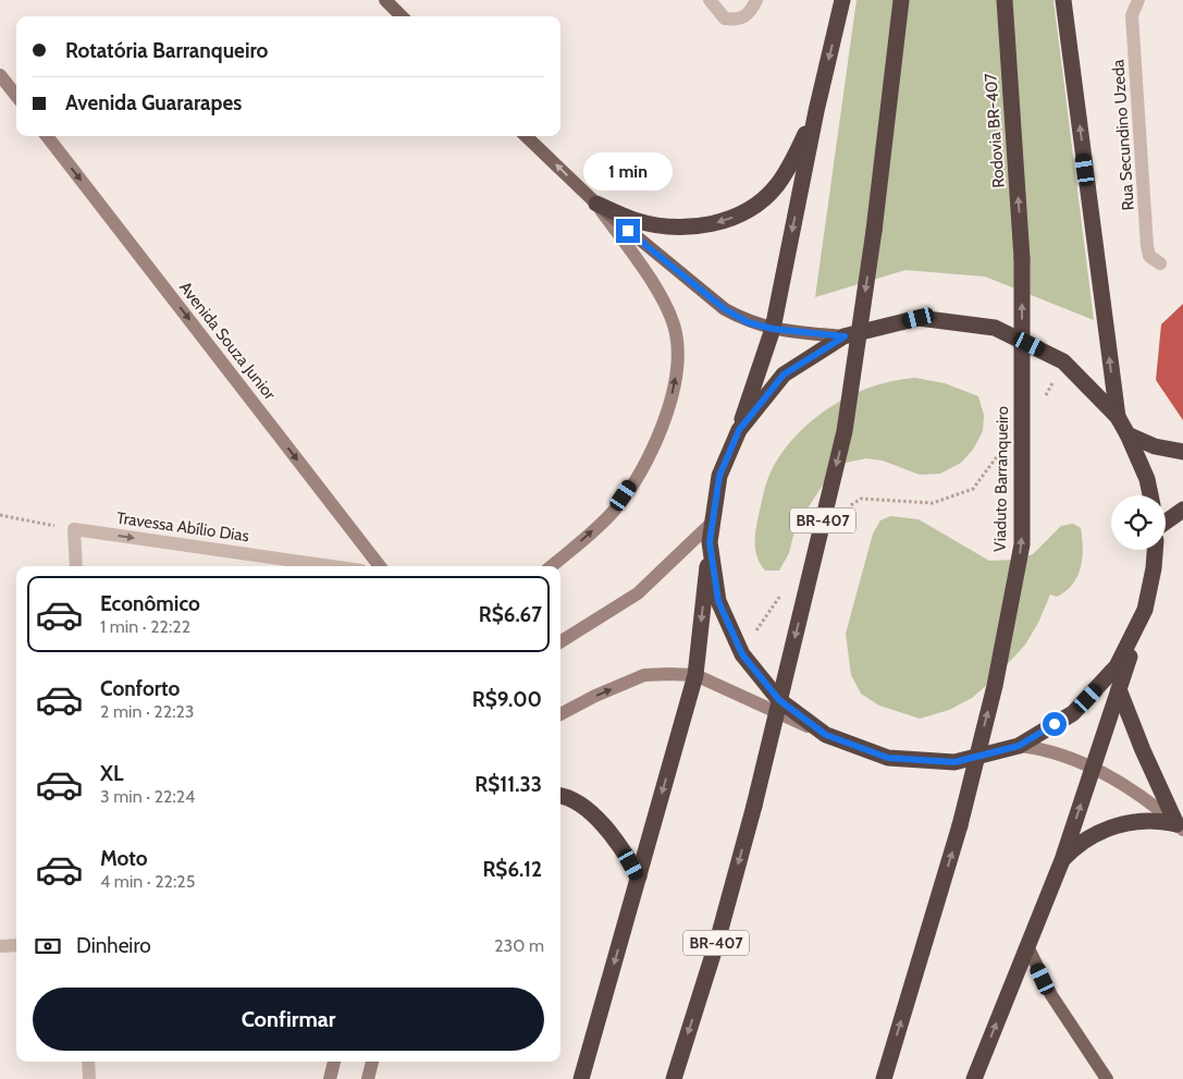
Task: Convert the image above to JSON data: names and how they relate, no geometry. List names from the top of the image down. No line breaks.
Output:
{"streets":{"highway":["Rodovia BR-407","Viaduto Barranqueiro","BR-407"],"street":["Rua Secundino Uzeda","Avenida Souza Junior","Travessa Abílio Dias"]},"crossings":[["Rodovia BR-407","Viaduto Barranqueiro"]],"one_way":["Avenida Souza Junior","Travessa Abílio Dias"],"page":{"banner":["Rotatória Barranqueiro","Avenida Guararapes"],"bubble":"1 min","list":[{"name":"Econômico","note":"1 min · 22:22","value":"R$6.67"},{"name":"Conforto","note":"2 min · 22:23","value":"R$9.00"},{"name":"XL","note":"3 min · 22:24","value":"R$11.33"},{"name":"Moto","note":"4 min · 22:25","value":"R$6.12"}],"pay":["Dinheiro","230 m"],"buttons":"Confirmar"}}
